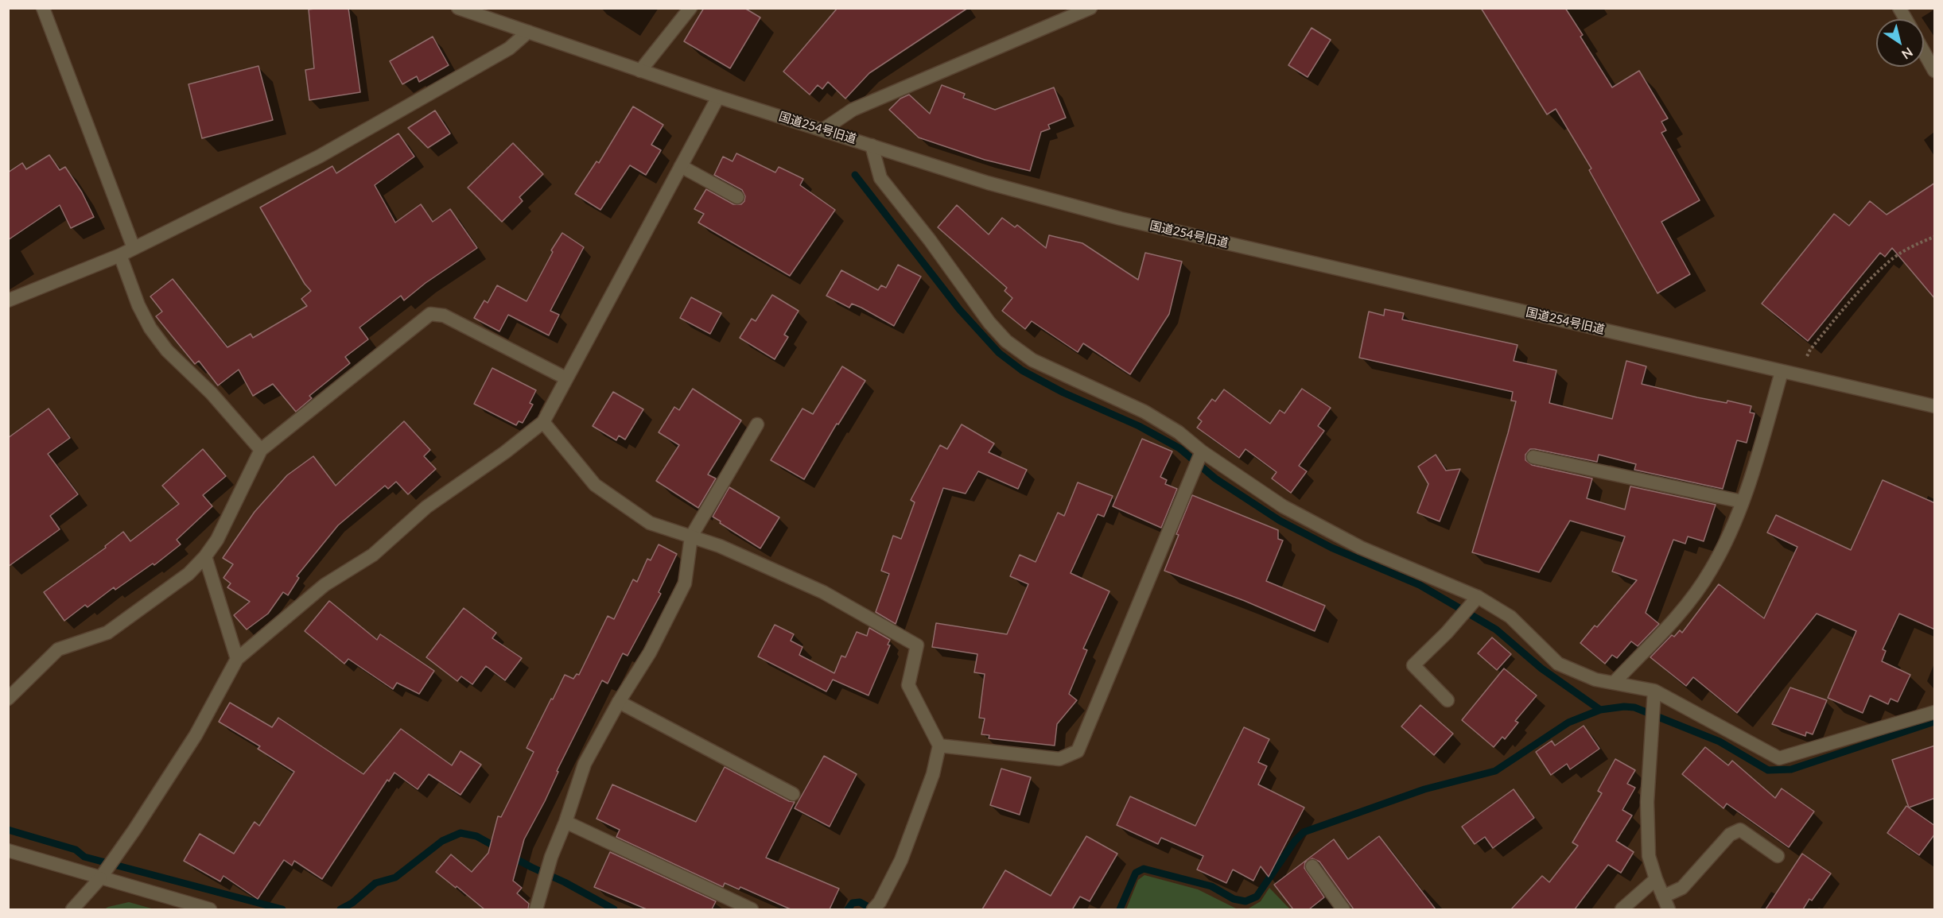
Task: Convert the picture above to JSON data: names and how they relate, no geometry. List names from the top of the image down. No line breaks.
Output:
{"streets":{"street":["国道254号旧道"]},"north":"bottom right"}
